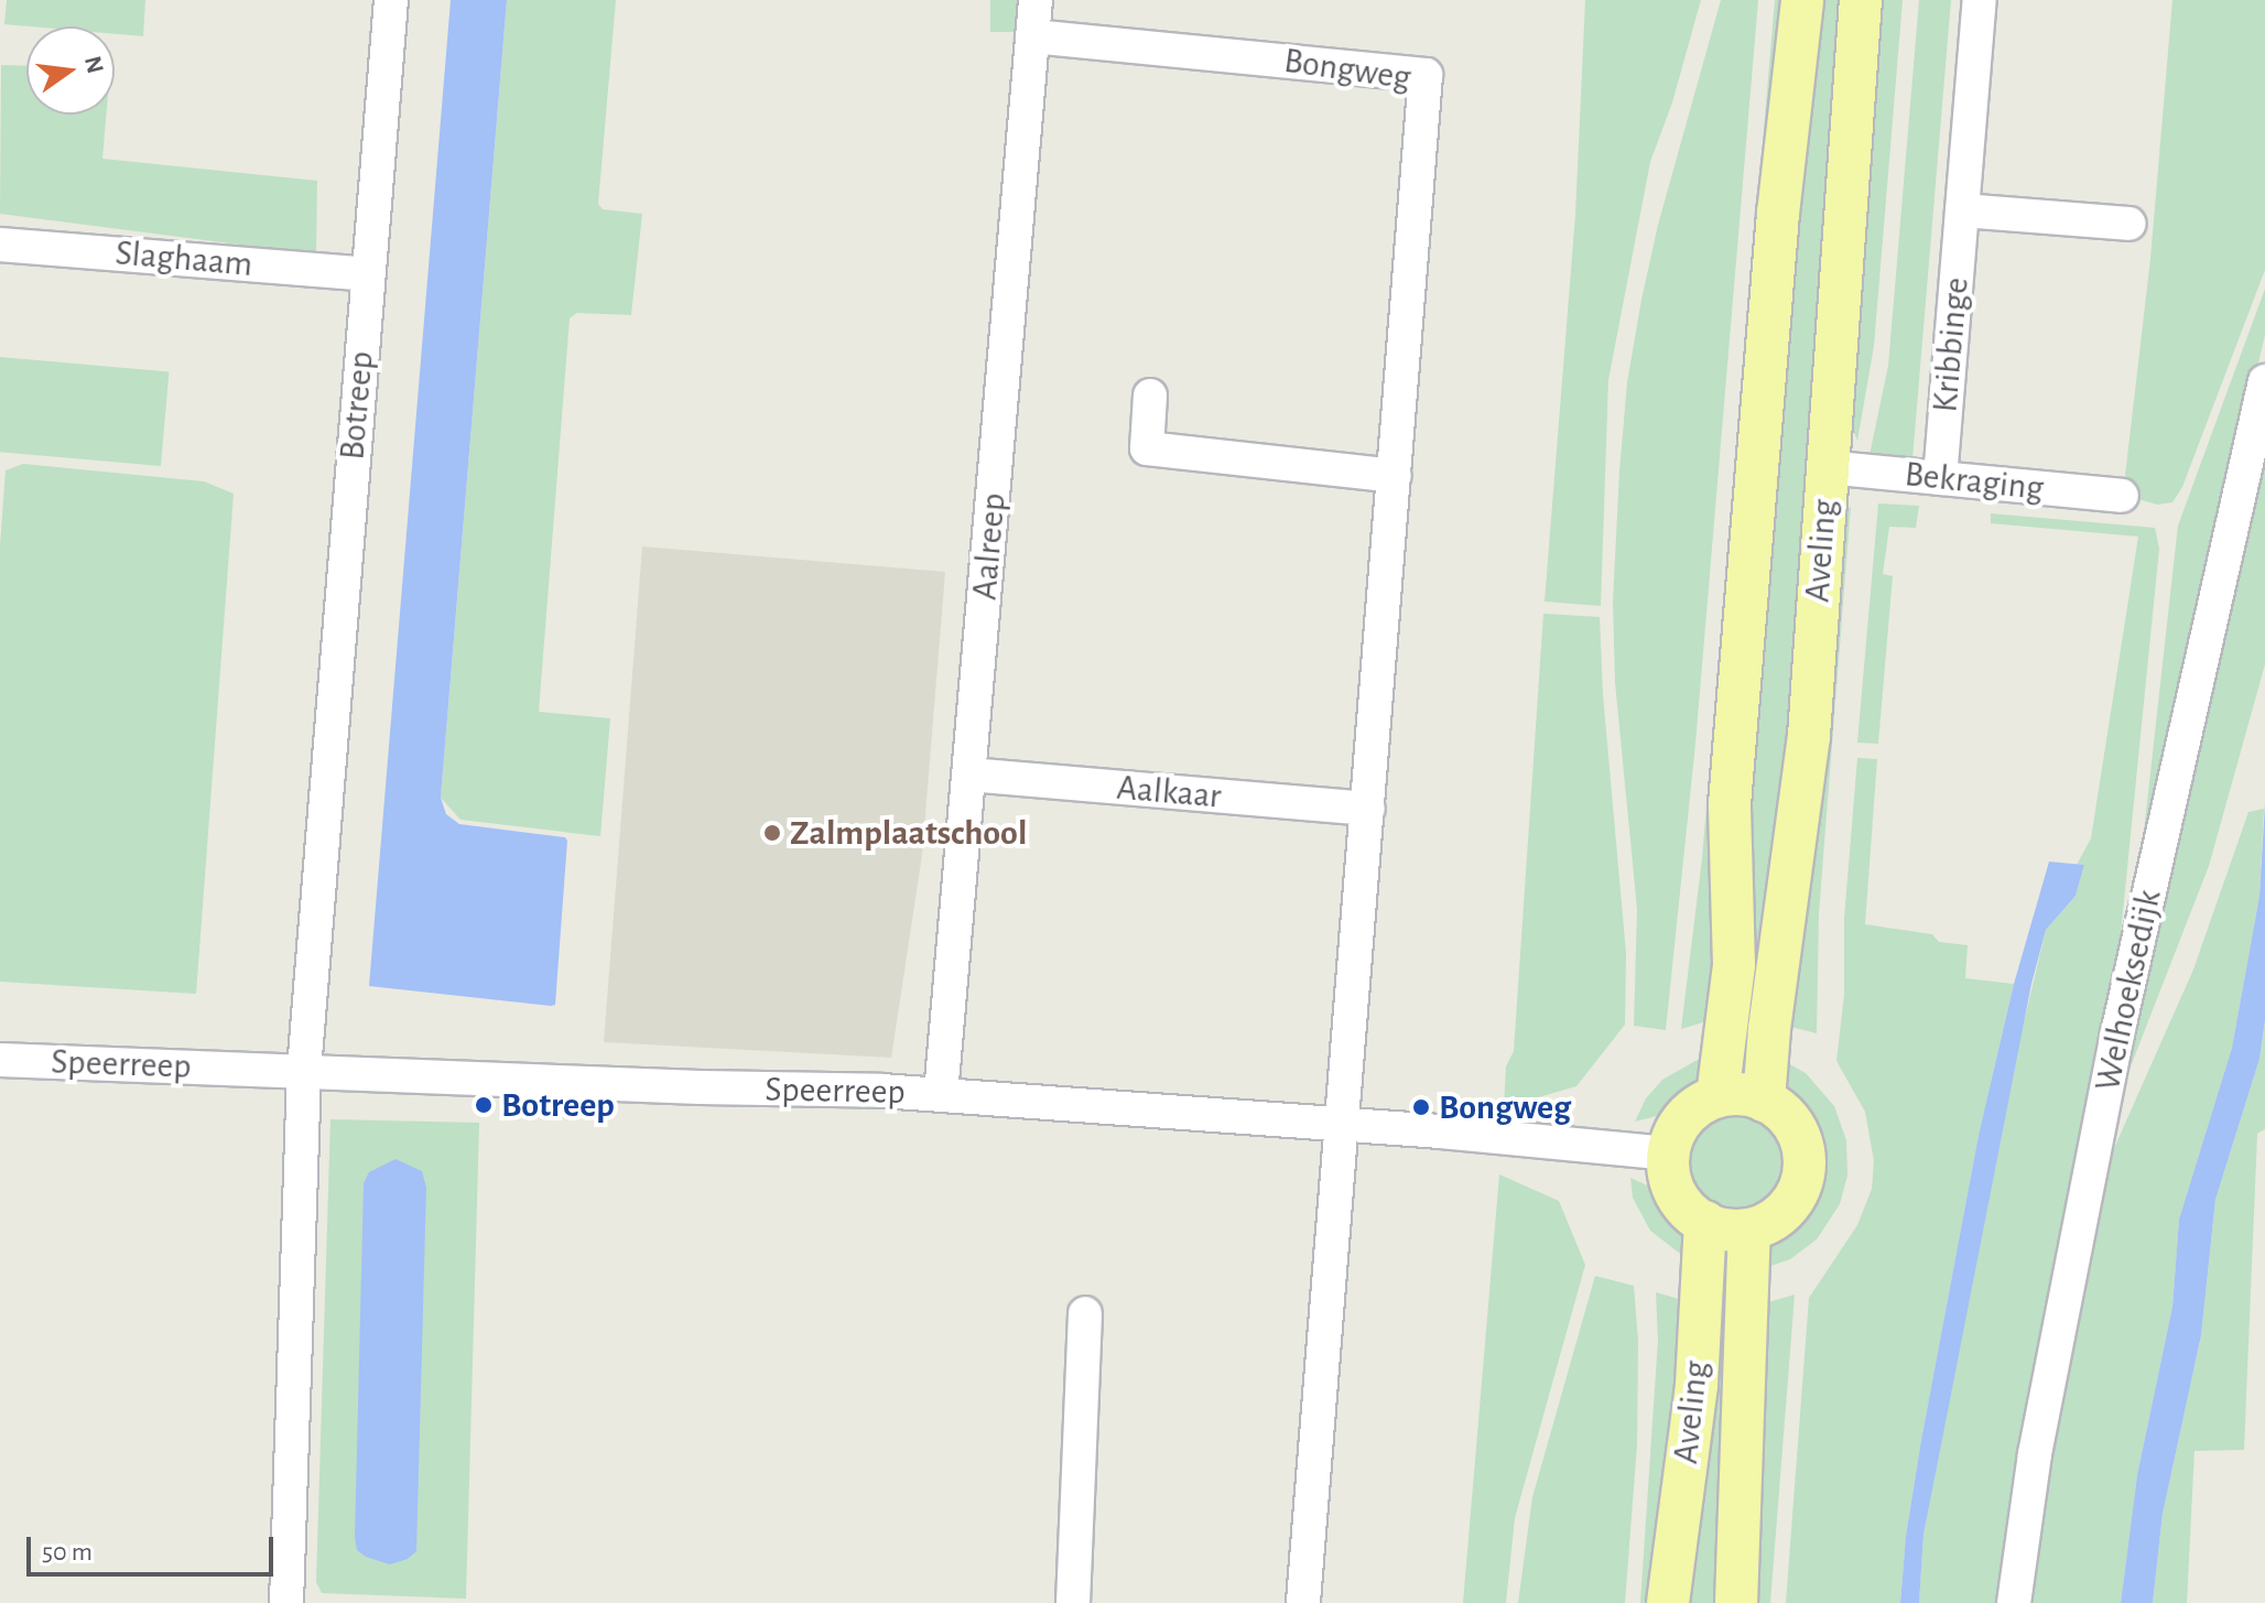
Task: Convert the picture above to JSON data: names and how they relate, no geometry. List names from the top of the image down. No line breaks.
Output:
{"streets":{"main road":["Aveling"],"street":["Bongweg","Slaghaam","Kribbinge","Botreep","Bekraging","Aalreep","Aalkaar","Welhoeksedijk","Speerreep"]},"crossings":[["Bongweg","Aalreep"],["Bongweg","Aalkaar"],["Bongweg","Speerreep"],["Slaghaam","Botreep"],["Kribbinge","Bekraging"],["Botreep","Speerreep"],["Bekraging","Aveling"],["Aalreep","Aalkaar"],["Aalreep","Speerreep"],["Aveling","Speerreep"]],"places":["Zalmplaatschool","Botreep","Bongweg"],"scale_bar":"50 m","north":"right"}
